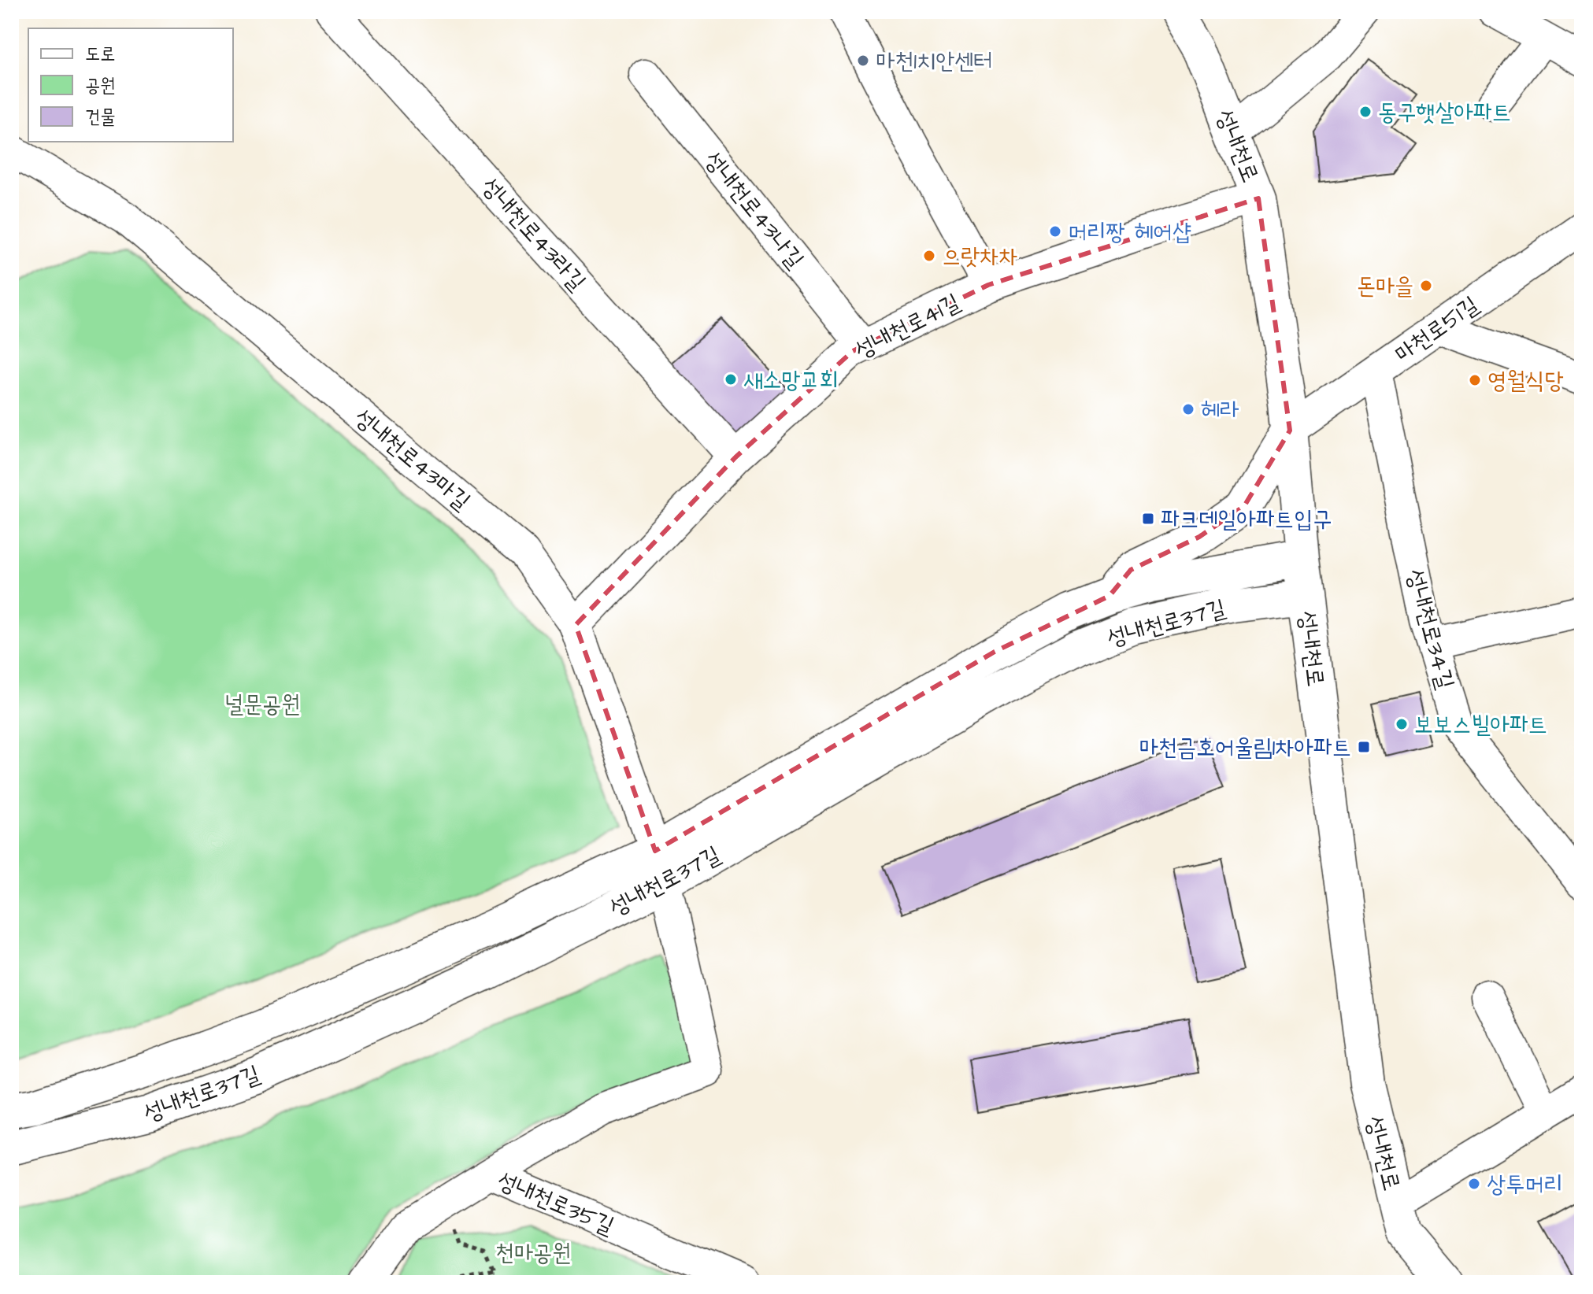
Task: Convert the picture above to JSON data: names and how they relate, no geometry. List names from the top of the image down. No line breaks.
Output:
{"streets":{"main road":["성내천로","성내천로43마길","성내천로37길"],"street":["성내천로43나길","성내천로43라길","성내천로41길","마천로51길","성내천로34길","성내천로35길"]},"crossings":[["성내천로","성내천로41길"],["성내천로","마천로51길"],["성내천로","성내천로37길"],["성내천로43나길","성내천로41길"],["성내천로43라길","성내천로41길"],["성내천로41길","성내천로43마길"],["마천로51길","성내천로34길"],["성내천로43마길","성내천로37길"]],"parks":["널문공원","천마공원"],"places":{"other":["마천1치안센터","동구햇살아파트","머리짱 헤어샵","으랏차차","돈마을","새소망교회","영월식당","헤라","보보스빌아파트","상투머리"],"transit":["파크데일아파트입구","마천금호어울림1차아파트"]},"legend":["도로","공원","건물"]}
